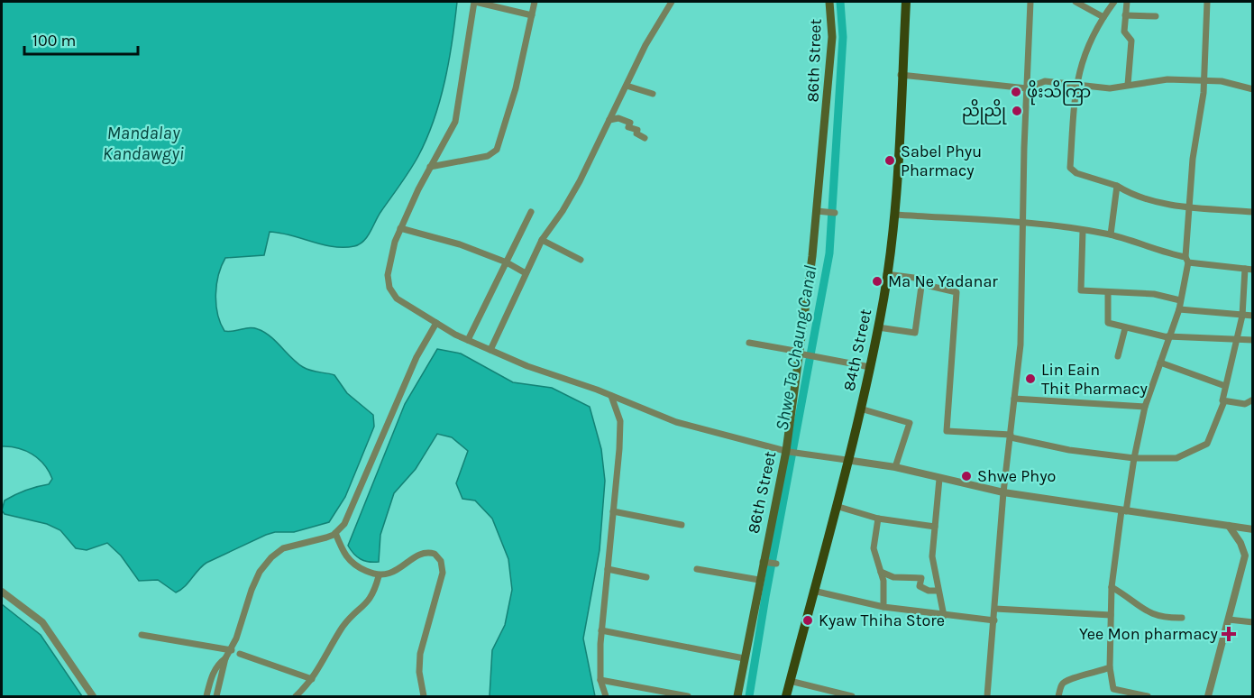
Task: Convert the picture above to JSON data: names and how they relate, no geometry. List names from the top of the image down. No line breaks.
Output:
{"streets":{"main road":["86th Street","84th Street"]},"water":["Mandalay Kandawgyi","Shwe Ta Chaung Canal"],"places":{"other":["ဖိုးသိကြာ","ညိုညို","Sabel Phyu Pharmacy","Ma Ne Yadanar","Lin Eain Thit Pharmacy","Shwe Phyo","Kyaw Thiha Store"],"health":["Yee Mon pharmacy"]},"scale_bar":"100 m"}
